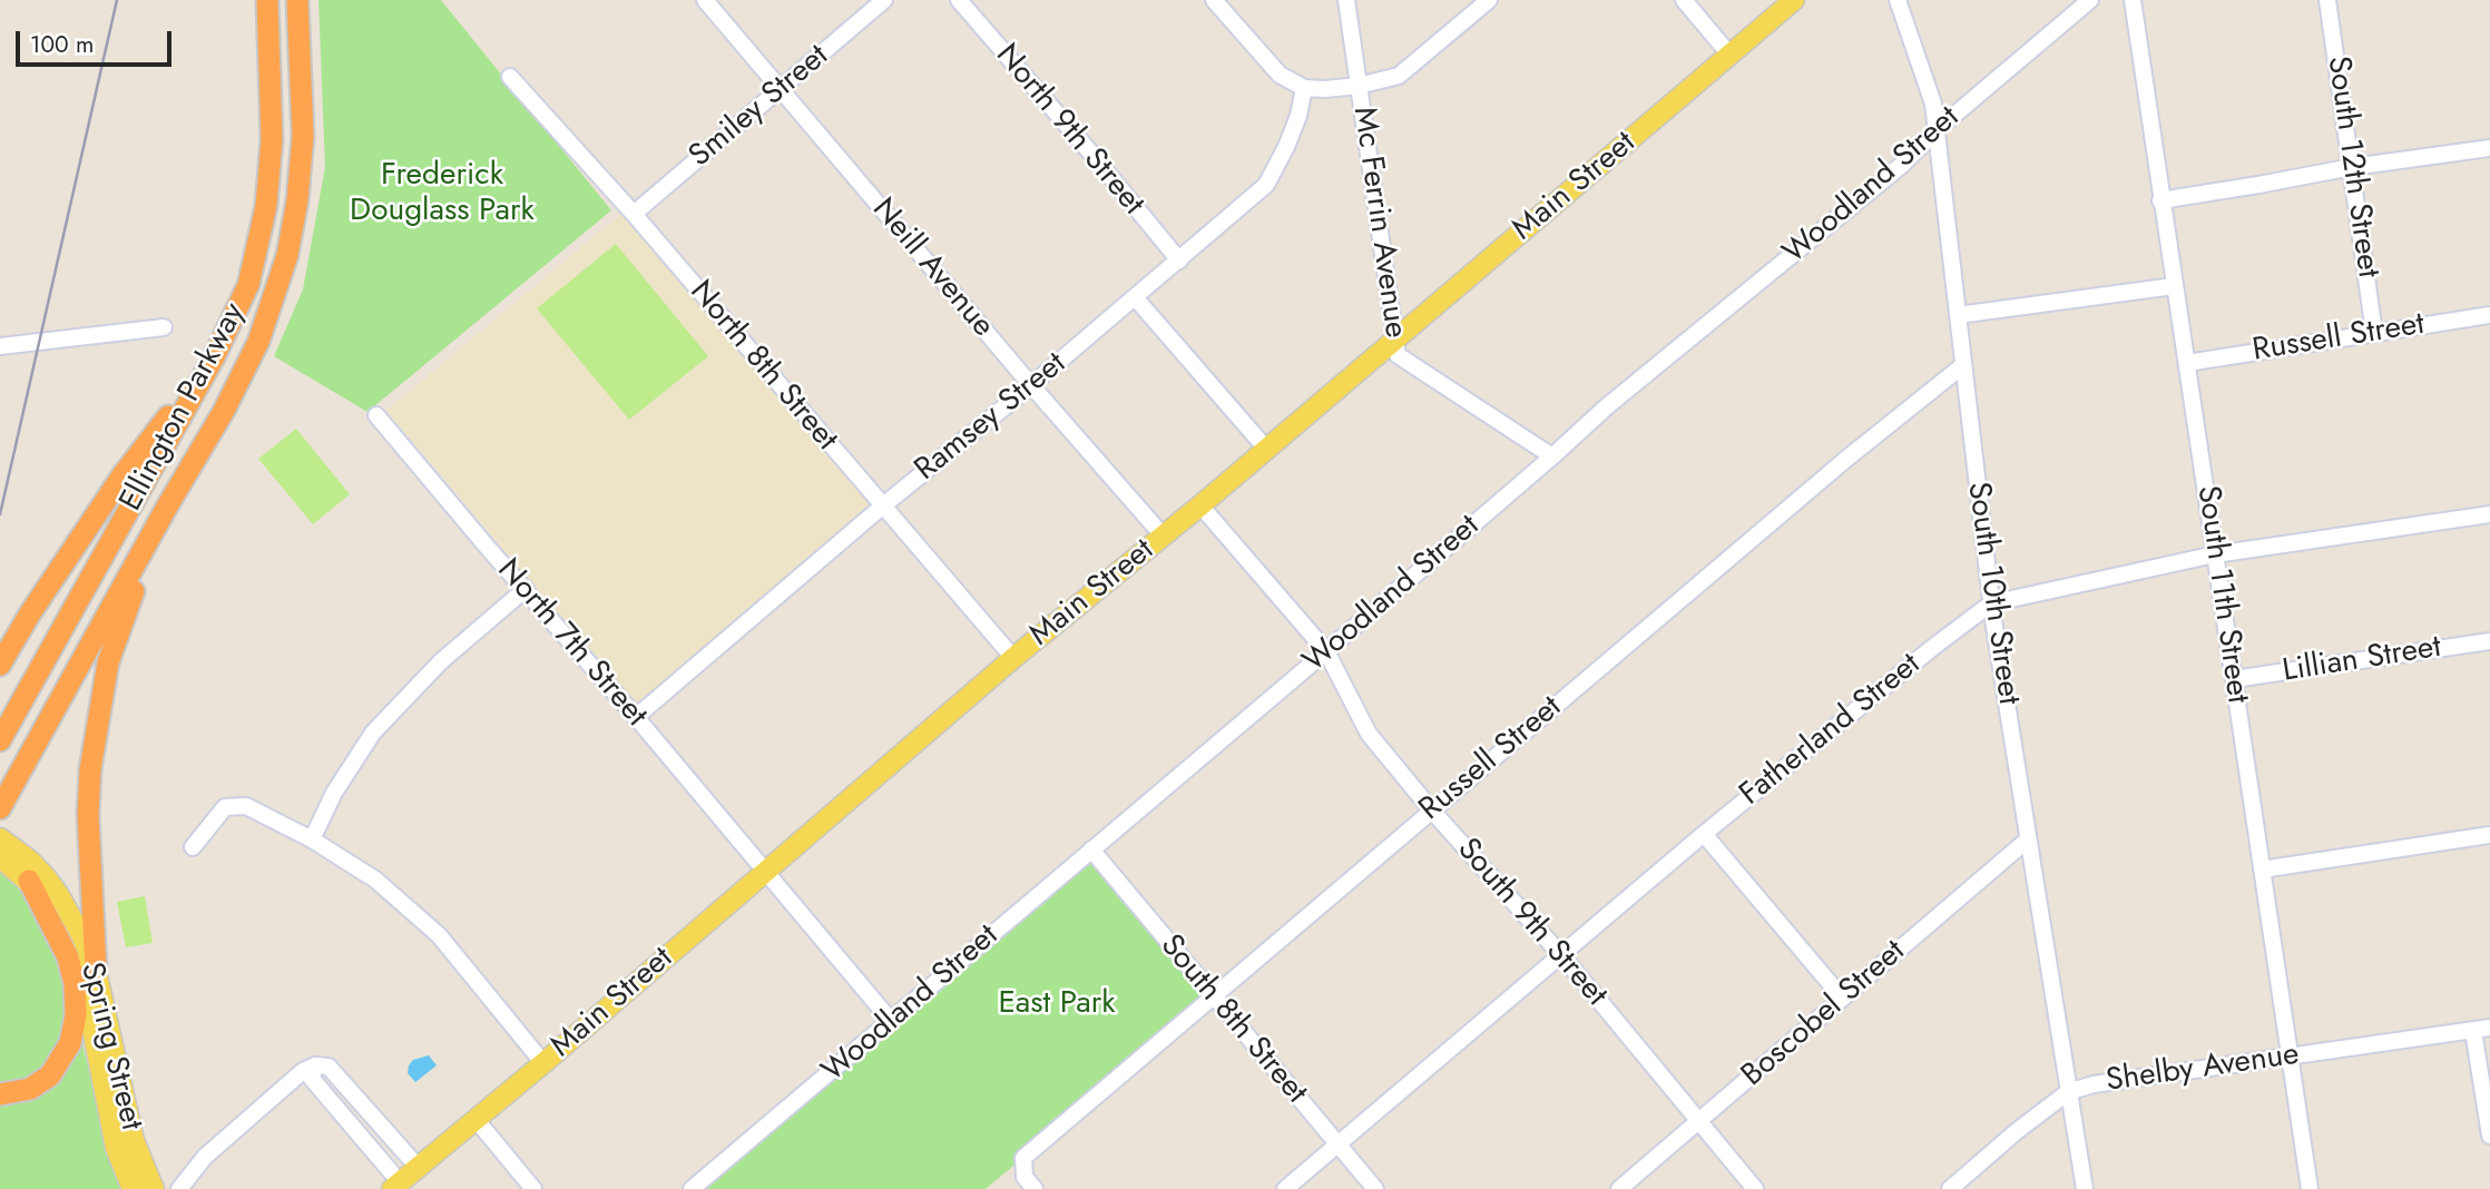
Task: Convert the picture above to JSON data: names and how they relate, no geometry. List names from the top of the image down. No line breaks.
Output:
{"streets":{"highway":["Ellington Parkway"],"main road":["Main Street","Spring Street"],"street":["Smiley Street","North 9th Street","South 12th Street","Woodland Street","Mc Ferrin Avenue","Neill Avenue","Russell Street","North 8th Street","Ramsey Street","South 10th Street","South 11th Street","North 7th Street","Lillian Street","Fatherland Street","South 9th Street","Boscobel Street","South 8th Street","Shelby Avenue"]},"crossings":[["Smiley Street","Neill Avenue"],["Smiley Street","North 8th Street"],["North 9th Street","Ramsey Street"],["South 12th Street","Russell Street"],["Woodland Street","Mc Ferrin Avenue"],["Woodland Street","South 10th Street"],["Woodland Street","North 7th Street"],["Woodland Street","South 9th Street"],["Woodland Street","South 8th Street"],["Main Street","Mc Ferrin Avenue"],["Main Street","Neill Avenue"],["Main Street","North 8th Street"],["Main Street","North 7th Street"],["Main Street","South 9th Street"],["Neill Avenue","Ramsey Street"],["Russell Street","South 10th Street"],["Russell Street","South 11th Street"],["Russell Street","South 9th Street"],["Russell Street","South 8th Street"],["North 8th Street","Ramsey Street"],["Ramsey Street","North 7th Street"],["South 10th Street","Fatherland Street"],["South 10th Street","Boscobel Street"],["South 10th Street","Shelby Avenue"],["South 11th Street","Lillian Street"],["South 11th Street","Fatherland Street"],["South 11th Street","Shelby Avenue"],["Fatherland Street","South 9th Street"],["Fatherland Street","South 8th Street"],["South 9th Street","Boscobel Street"]],"parks":["Frederick Douglass Park","East Park"],"scale_bar":"100 m"}
